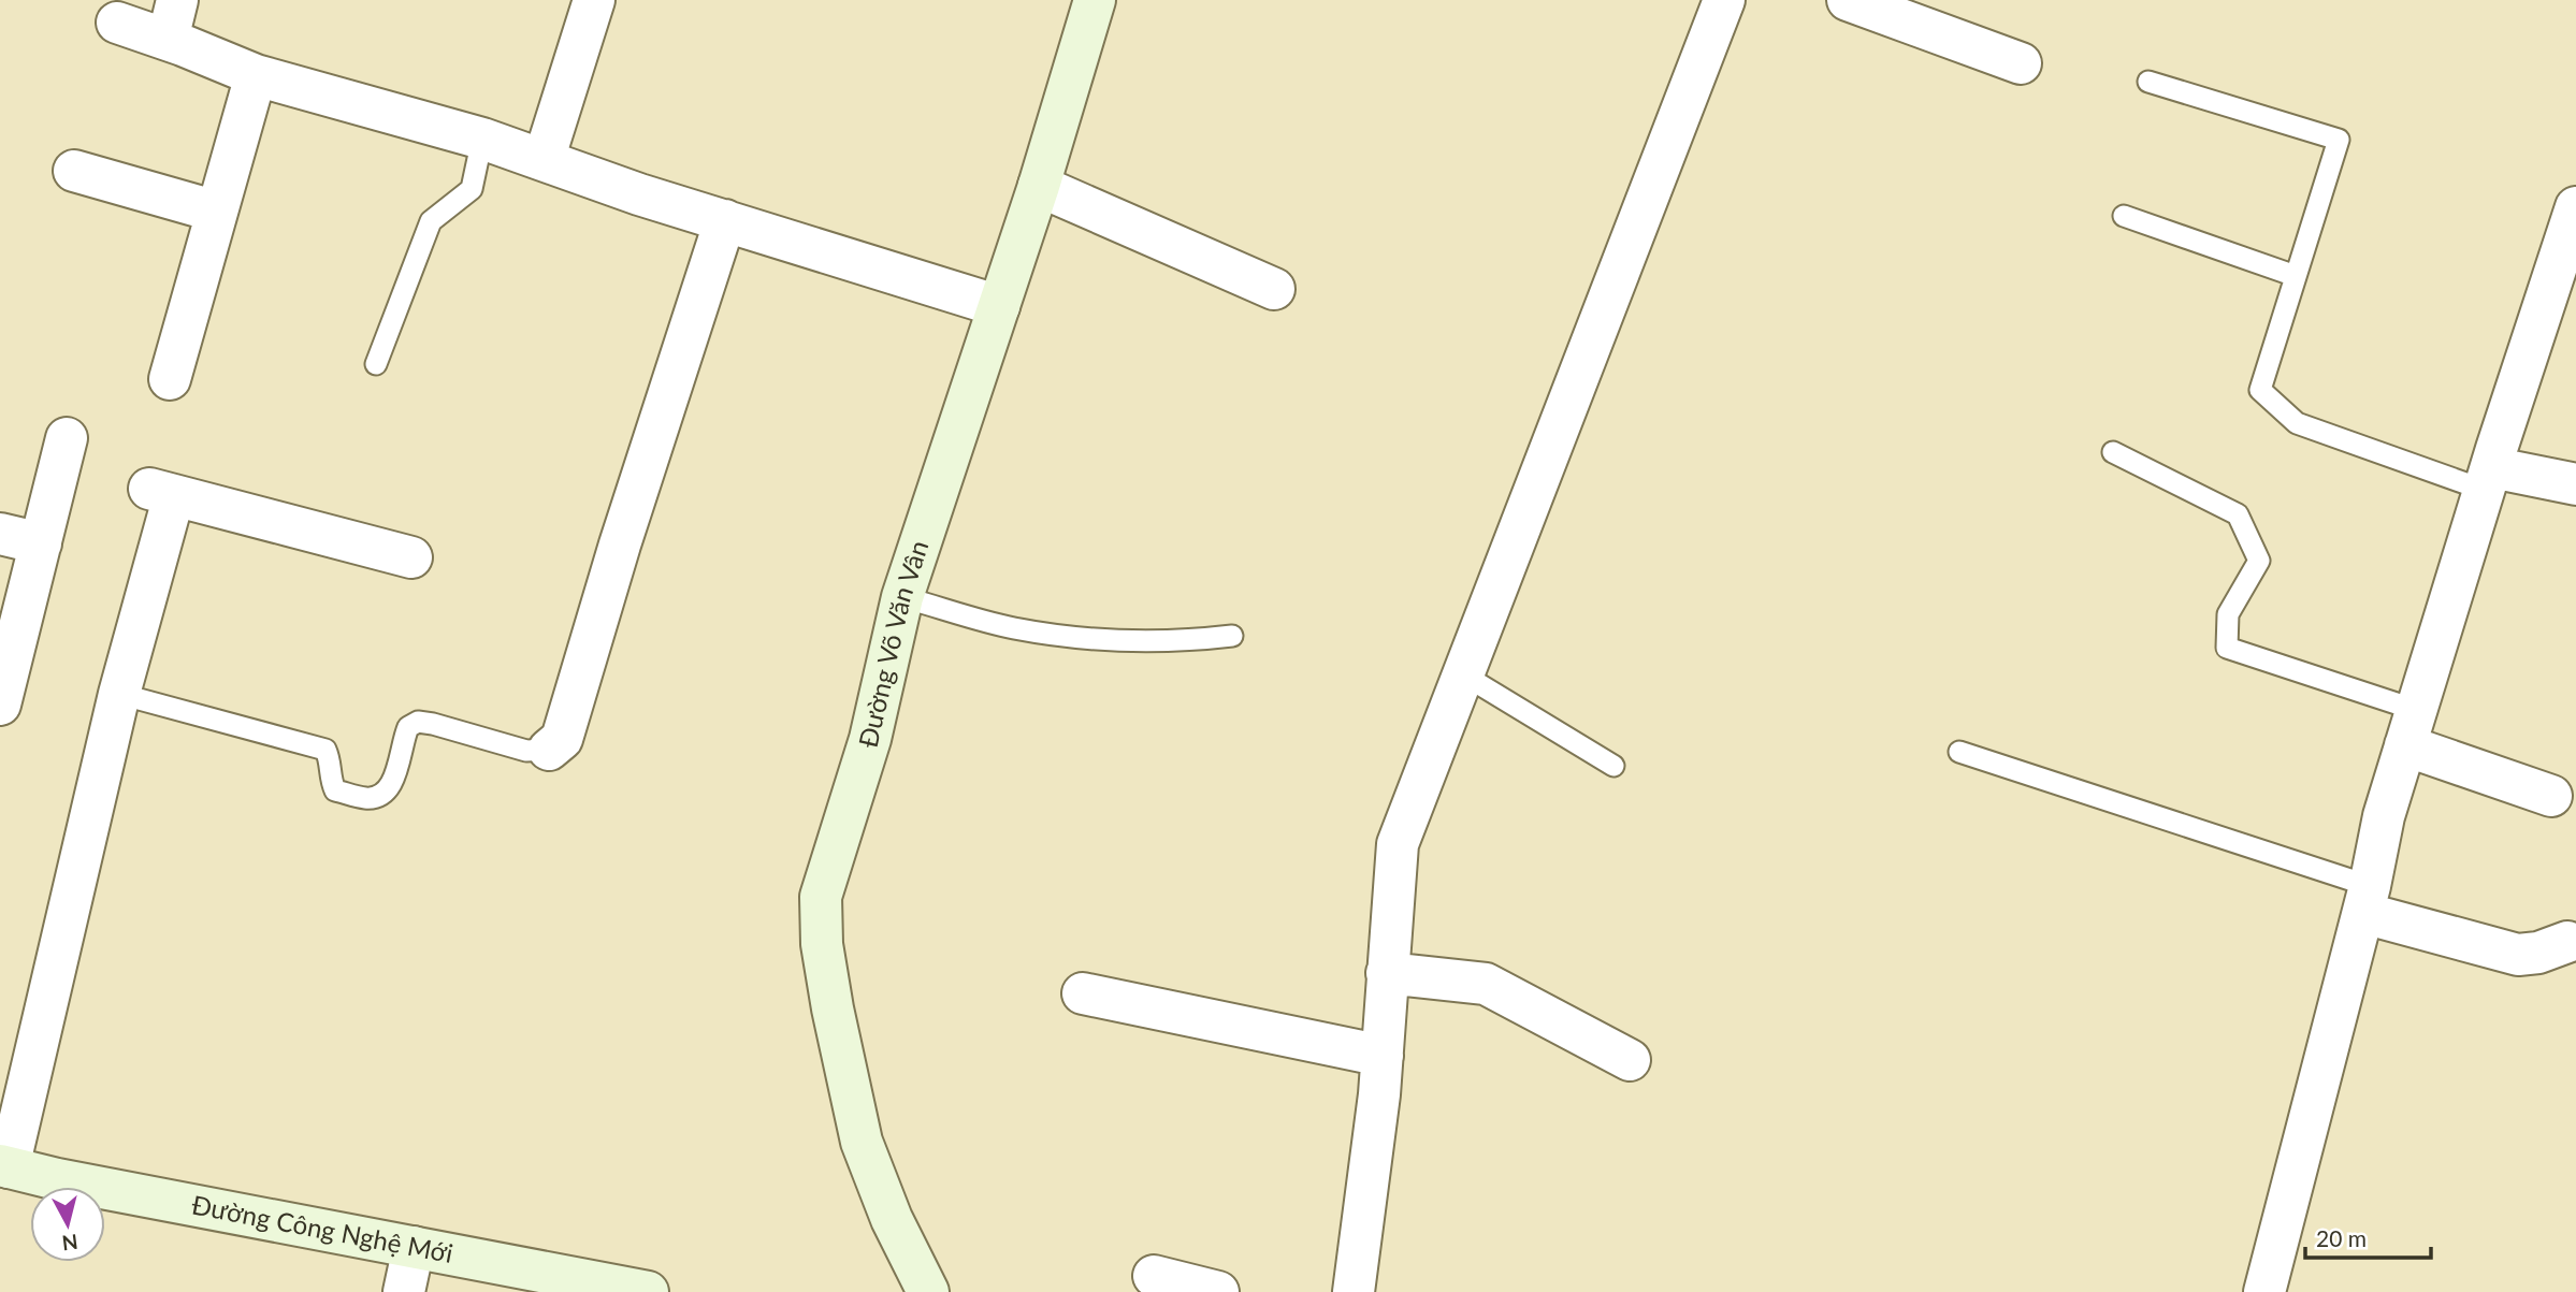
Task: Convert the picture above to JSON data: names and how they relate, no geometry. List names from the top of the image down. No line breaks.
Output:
{"streets":{"street":["Đường Võ Văn Vân","Đường Công Nghệ Mới"]},"scale_bar":"20 m","north":"bottom"}
